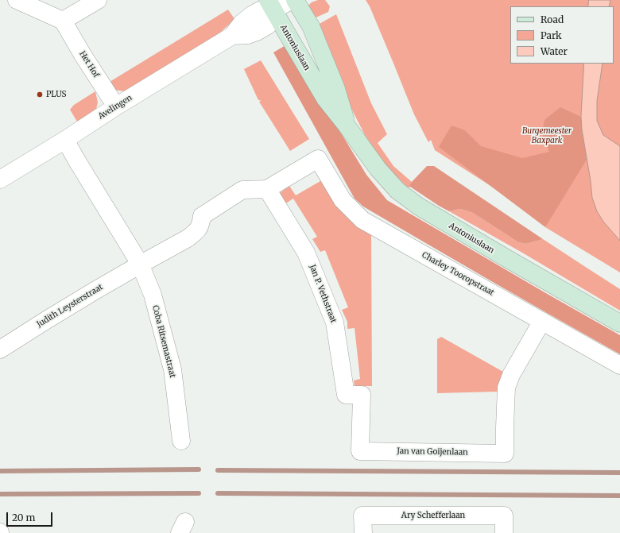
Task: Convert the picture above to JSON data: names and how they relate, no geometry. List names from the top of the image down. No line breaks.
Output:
{"streets":{"main road":["Antoniuslaan"],"street":["Het Hof","Avelingen","Charley Tooropstraat","Jan P. Vethstraat","Judith Leysterstraat","Coba Ritsemastraat","Jan van Goijenlaan","Ary Schefferlaan"]},"crossings":[["Antoniuslaan","Avelingen"],["Het Hof","Avelingen"],["Avelingen","Coba Ritsemastraat"],["Charley Tooropstraat","Jan P. Vethstraat"],["Charley Tooropstraat","Jan van Goijenlaan"],["Jan P. Vethstraat","Jan van Goijenlaan"],["Judith Leysterstraat","Coba Ritsemastraat"]],"parks":["Burgemeester Baxpark"],"places":["PLUS"],"legend":["Road","Park","Water"],"scale_bar":"20 m"}
